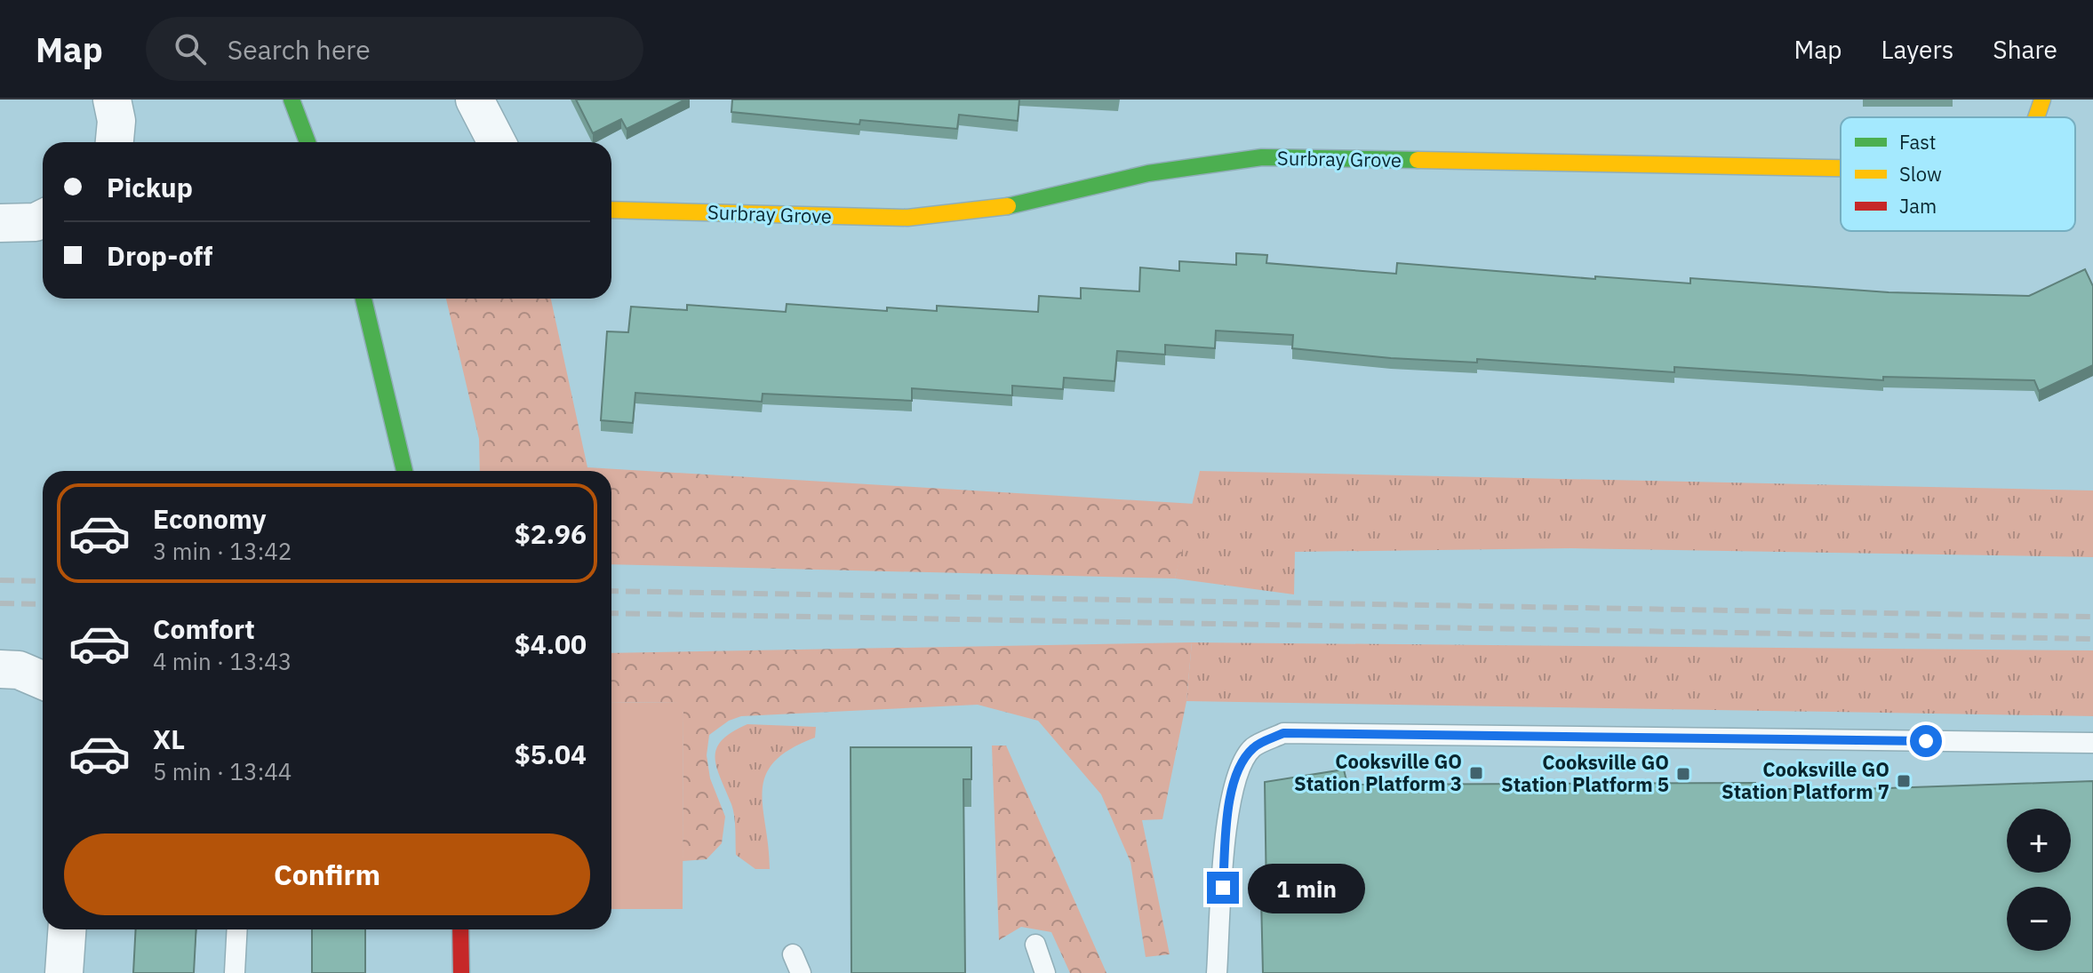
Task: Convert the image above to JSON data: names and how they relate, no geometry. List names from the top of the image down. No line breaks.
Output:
{"streets":{"street":["Surbray Grove"]},"places":{"transit":["Cooksville GO Station Platform 3","Cooksville GO Station Platform 5","Cooksville GO Station Platform 7"]},"legend":["Fast","Slow","Jam"],"page":{"header":"Map","search":"Search here","nav":["Map","Layers","Share"],"banner":["Pickup","Drop-off"],"list":[{"name":"Economy","note":"3 min · 13:42","value":"$2.96"},{"name":"Comfort","note":"4 min · 13:43","value":"$4.00"},{"name":"XL","note":"5 min · 13:44","value":"$5.04"}],"map_buttons":["+","−"],"buttons":"Confirm","bubble":"1 min"}}
